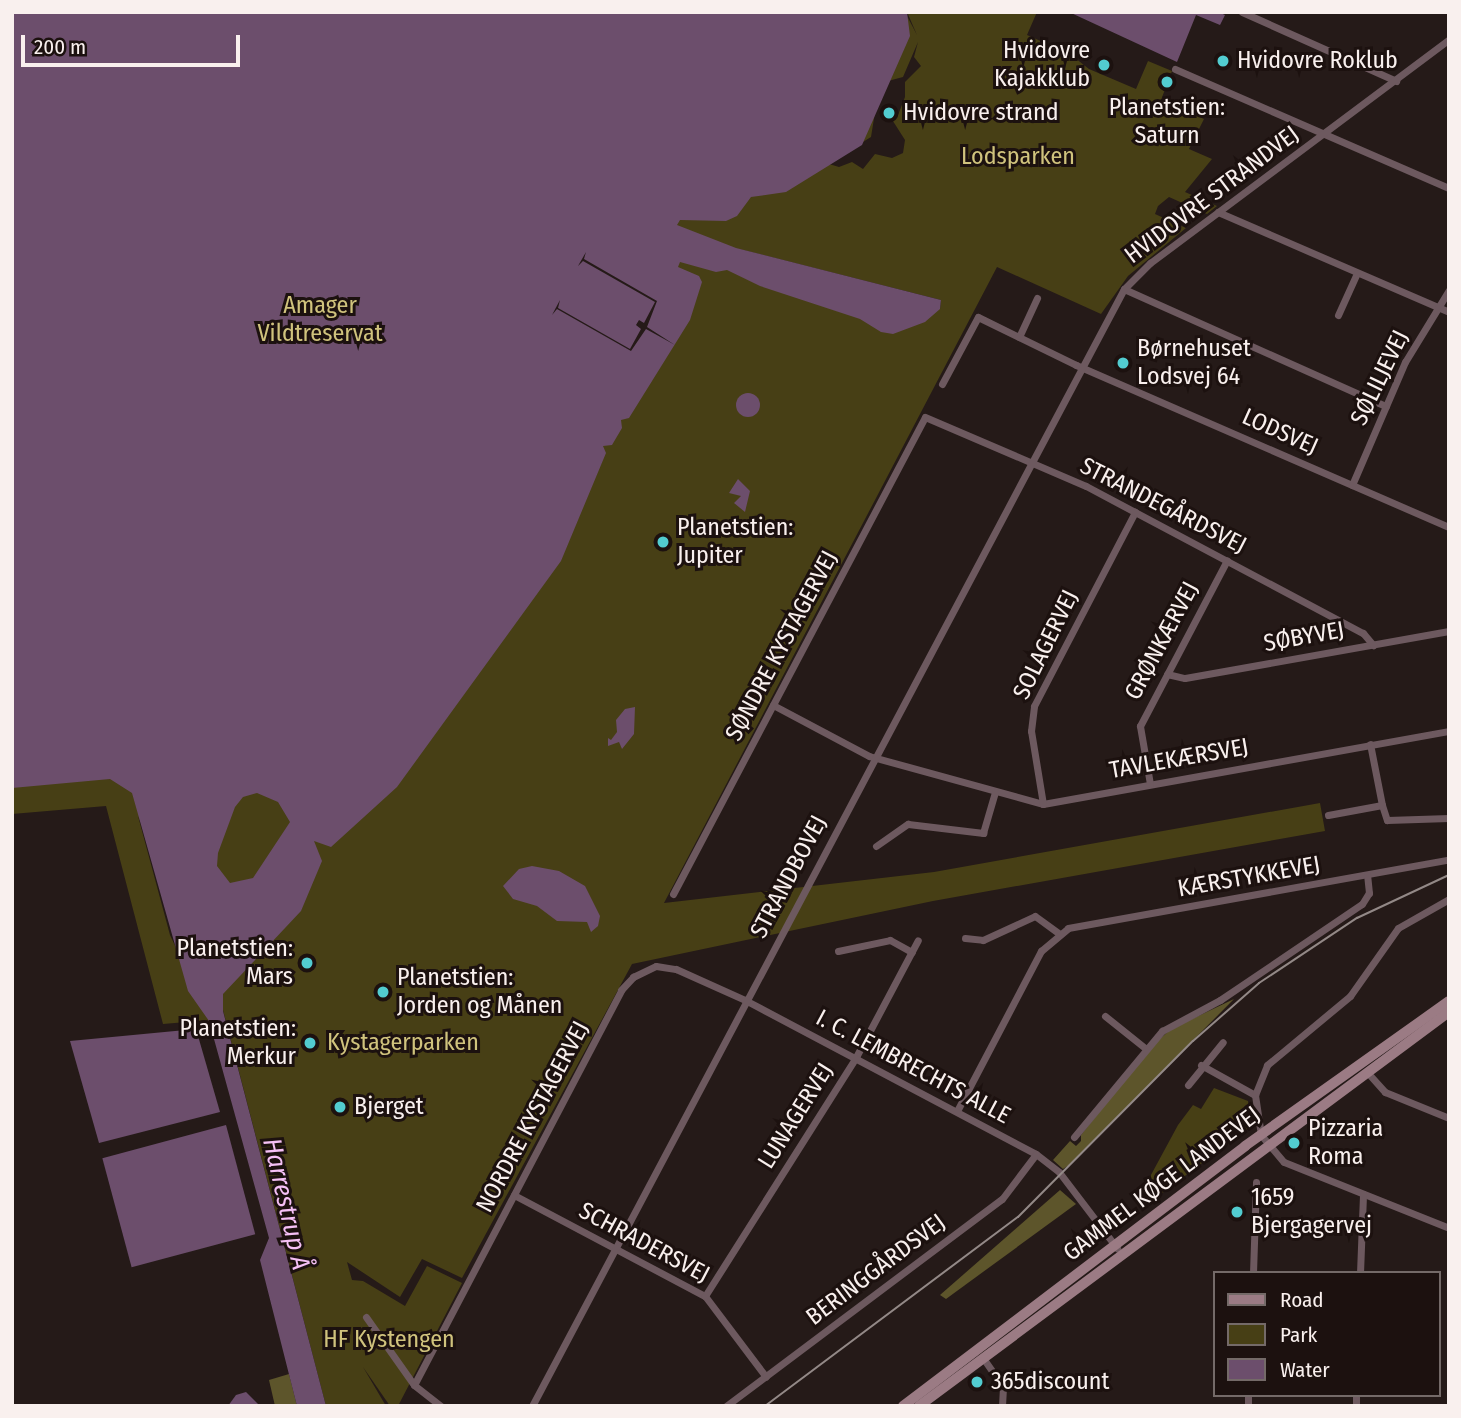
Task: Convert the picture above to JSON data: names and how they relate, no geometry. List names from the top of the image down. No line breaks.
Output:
{"streets":{"main road":["GAMMEL KØGE LANDEVEJ"],"street":["HVIDOVRE STRANDVEJ","SØLILJEVEJ","LODSVEJ","STRANDEGÅRDSVEJ","SØBYVEJ","GRØNKÆRVEJ","SOLAGERVEJ","SØNDRE KYSTAGERVEJ","TAVLEKÆRSVEJ","STRANDBOVEJ","KÆRSTYKKEVEJ","I. C. LEMBRECHTS ALLE","LUNAGERVEJ","NORDRE KYSTAGERVEJ","SCHRADERSVEJ","BERINGGÅRDSVEJ"]},"crossings":[["HVIDOVRE STRANDVEJ","LODSVEJ"],["HVIDOVRE STRANDVEJ","STRANDBOVEJ"],["SØLILJEVEJ","LODSVEJ"],["LODSVEJ","STRANDBOVEJ"],["STRANDEGÅRDSVEJ","SØBYVEJ"],["STRANDEGÅRDSVEJ","GRØNKÆRVEJ"],["STRANDEGÅRDSVEJ","SOLAGERVEJ"],["STRANDEGÅRDSVEJ","SØNDRE KYSTAGERVEJ"],["STRANDEGÅRDSVEJ","STRANDBOVEJ"],["SØBYVEJ","GRØNKÆRVEJ"],["GRØNKÆRVEJ","TAVLEKÆRSVEJ"],["SOLAGERVEJ","TAVLEKÆRSVEJ"],["SØNDRE KYSTAGERVEJ","TAVLEKÆRSVEJ"],["TAVLEKÆRSVEJ","STRANDBOVEJ"],["STRANDBOVEJ","I. C. LEMBRECHTS ALLE"],["STRANDBOVEJ","NORDRE KYSTAGERVEJ"],["STRANDBOVEJ","SCHRADERSVEJ"],["I. C. LEMBRECHTS ALLE","LUNAGERVEJ"],["I. C. LEMBRECHTS ALLE","NORDRE KYSTAGERVEJ"],["I. C. LEMBRECHTS ALLE","GAMMEL KØGE LANDEVEJ"],["I. C. LEMBRECHTS ALLE","BERINGGÅRDSVEJ"],["LUNAGERVEJ","SCHRADERSVEJ"],["NORDRE KYSTAGERVEJ","SCHRADERSVEJ"],["SCHRADERSVEJ","BERINGGÅRDSVEJ"]],"water":["Harrestrup Å"],"parks":["Lodsparken","Amager Vildtreservat","Kystagerparken","HF Kystengen"],"places":["Hvidovre Roklub","Hvidovre Kajakklub","Planetstien: Saturn","Hvidovre strand","Børnehuset Lodsvej 64","Planetstien: Jupiter","Planetstien: Mars","Planetstien: Jorden og Månen","Planetstien: Merkur","Bjerget","Pizzaria Roma","1659 Bjergagervej","365discount"],"legend":["Road","Park","Water"],"scale_bar":"200 m"}
